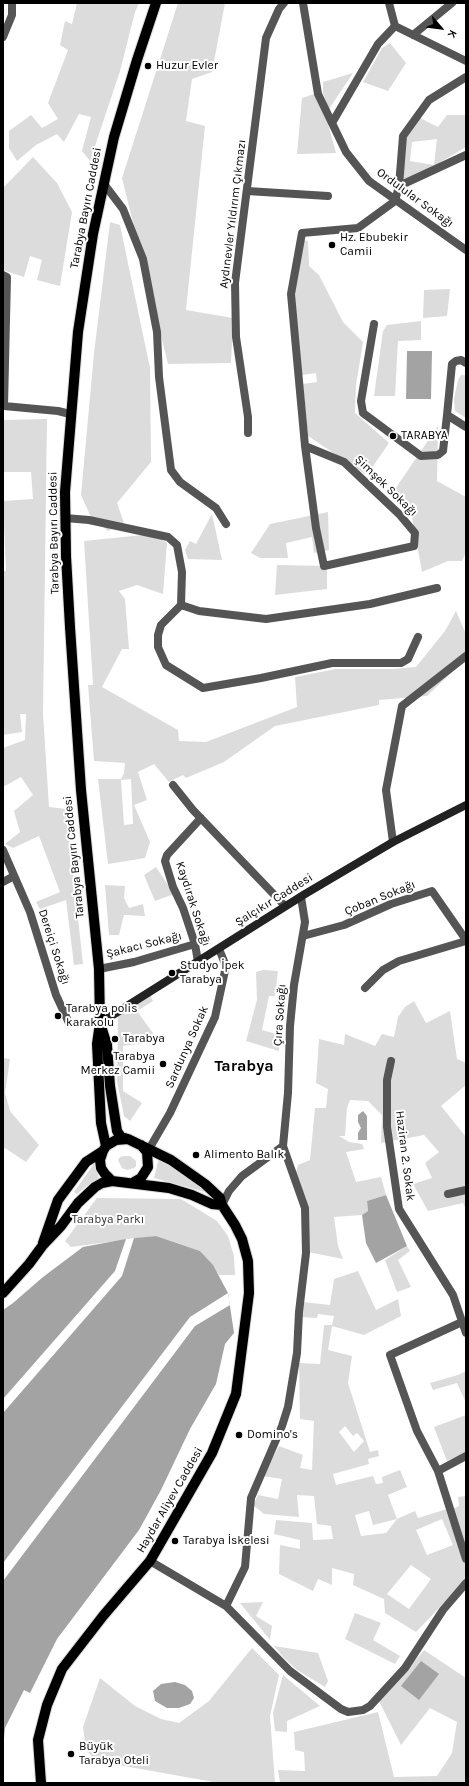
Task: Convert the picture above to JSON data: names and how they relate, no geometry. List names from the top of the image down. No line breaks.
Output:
{"streets":{"main road":["Tarabya Bayırı Caddesi","Şalçıkır Caddesi","Haydar Aliyev Caddesi"],"street":["Ordulular Sokağı","Aydınevler Yıldırım Çıkmazı","Şimşek Sokağı","Çoban Sokağı","Kaydırak Sokağı","Şakacı Sokağı","Dereiçi Sokağı","Çıra Sokağı","Sardunya Sokak","Haziran 2. Sokak"]},"crossings":[["Ordulular Sokağı","Şimşek Sokağı"],["Tarabya Bayırı Caddesi","Şalçıkır Caddesi"],["Tarabya Bayırı Caddesi","Şakacı Sokağı"],["Tarabya Bayırı Caddesi","Dereiçi Sokağı"],["Tarabya Bayırı Caddesi","Sardunya Sokak"],["Tarabya Bayırı Caddesi","Haydar Aliyev Caddesi"],["Çoban Sokağı","Çıra Sokağı"],["Şalçıkır Caddesi","Kaydırak Sokağı"],["Şalçıkır Caddesi","Dereiçi Sokağı"],["Şalçıkır Caddesi","Çıra Sokağı"],["Şalçıkır Caddesi","Sardunya Sokak"],["Kaydırak Sokağı","Şakacı Sokağı"],["Sardunya Sokak","Haydar Aliyev Caddesi"]],"districts":["Tarabya"],"parks":["Tarabya Parkı"],"places":["Huzur Evler","Hz. Ebubekir Camii","TARABYA","Studyo İpek Tarabya","Tarabya polis karakolu","Tarabya","Tarabya Merkez Camii","Alimento Balık","Domino's","Tarabya İskelesi","Büyük Tarabya Oteli"],"north":"bottom right"}
